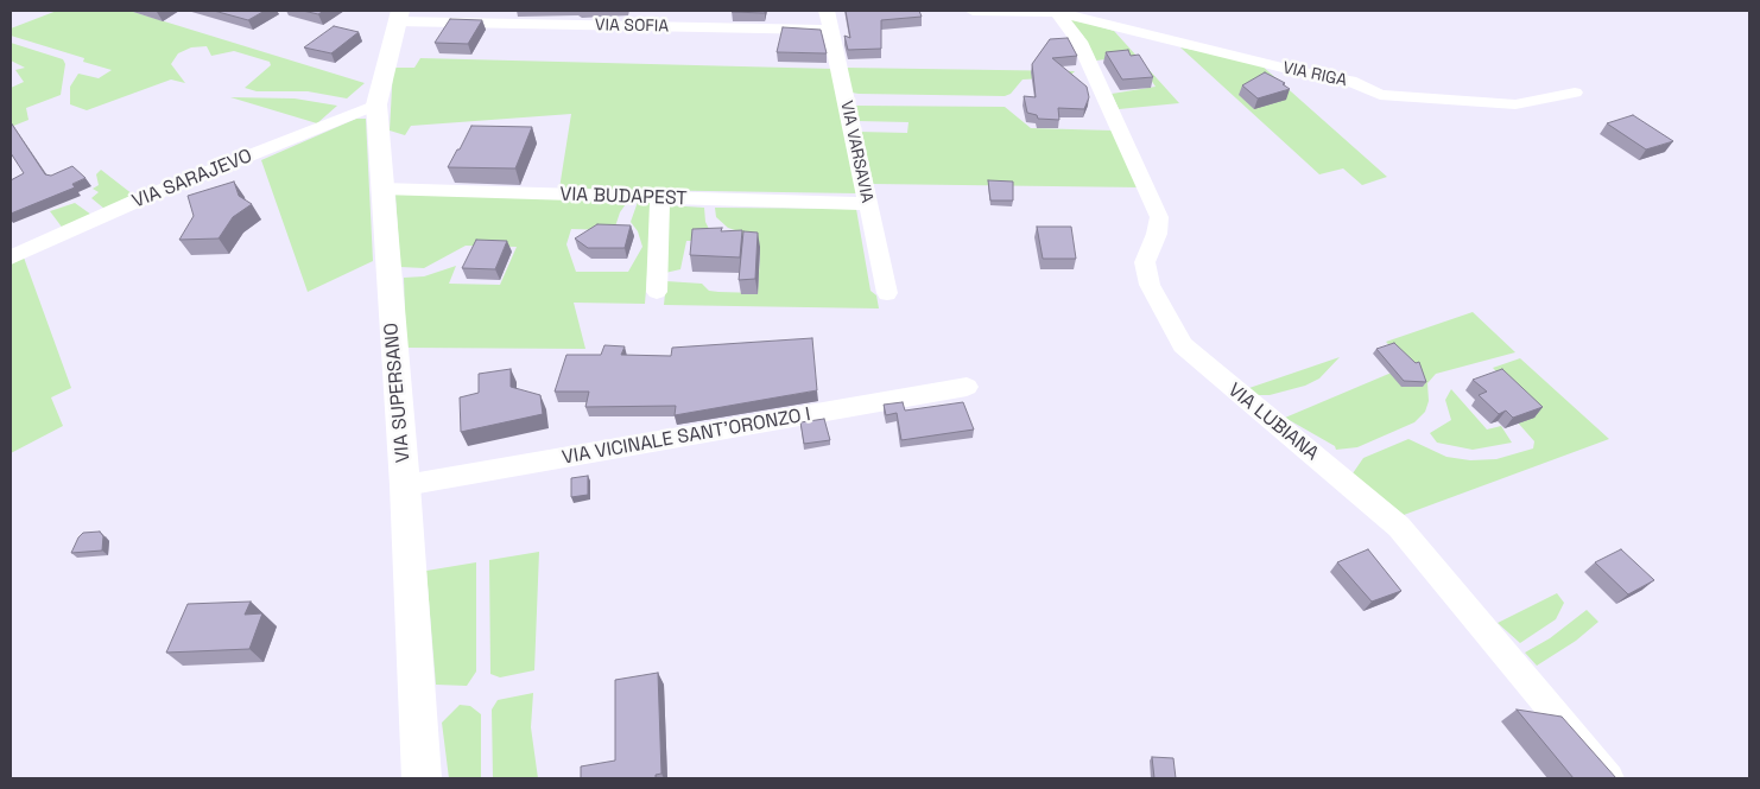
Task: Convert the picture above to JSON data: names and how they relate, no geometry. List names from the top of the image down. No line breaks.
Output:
{"streets":{"street":["VIA SOFIA","VIA RIGA","VIA VARSAVIA","VIA SARAJEVO","VIA BUDAPEST","VIA SUPERSANO","VIA LUBIANA","VIA VICINALE SANT'ORONZO I"]},"crossings":[["VIA SOFIA","VIA VARSAVIA"],["VIA SOFIA","VIA SUPERSANO"],["VIA RIGA","VIA LUBIANA"],["VIA VARSAVIA","VIA BUDAPEST"],["VIA SARAJEVO","VIA SUPERSANO"],["VIA BUDAPEST","VIA SUPERSANO"],["VIA SUPERSANO","VIA VICINALE SANT'ORONZO I"]]}
